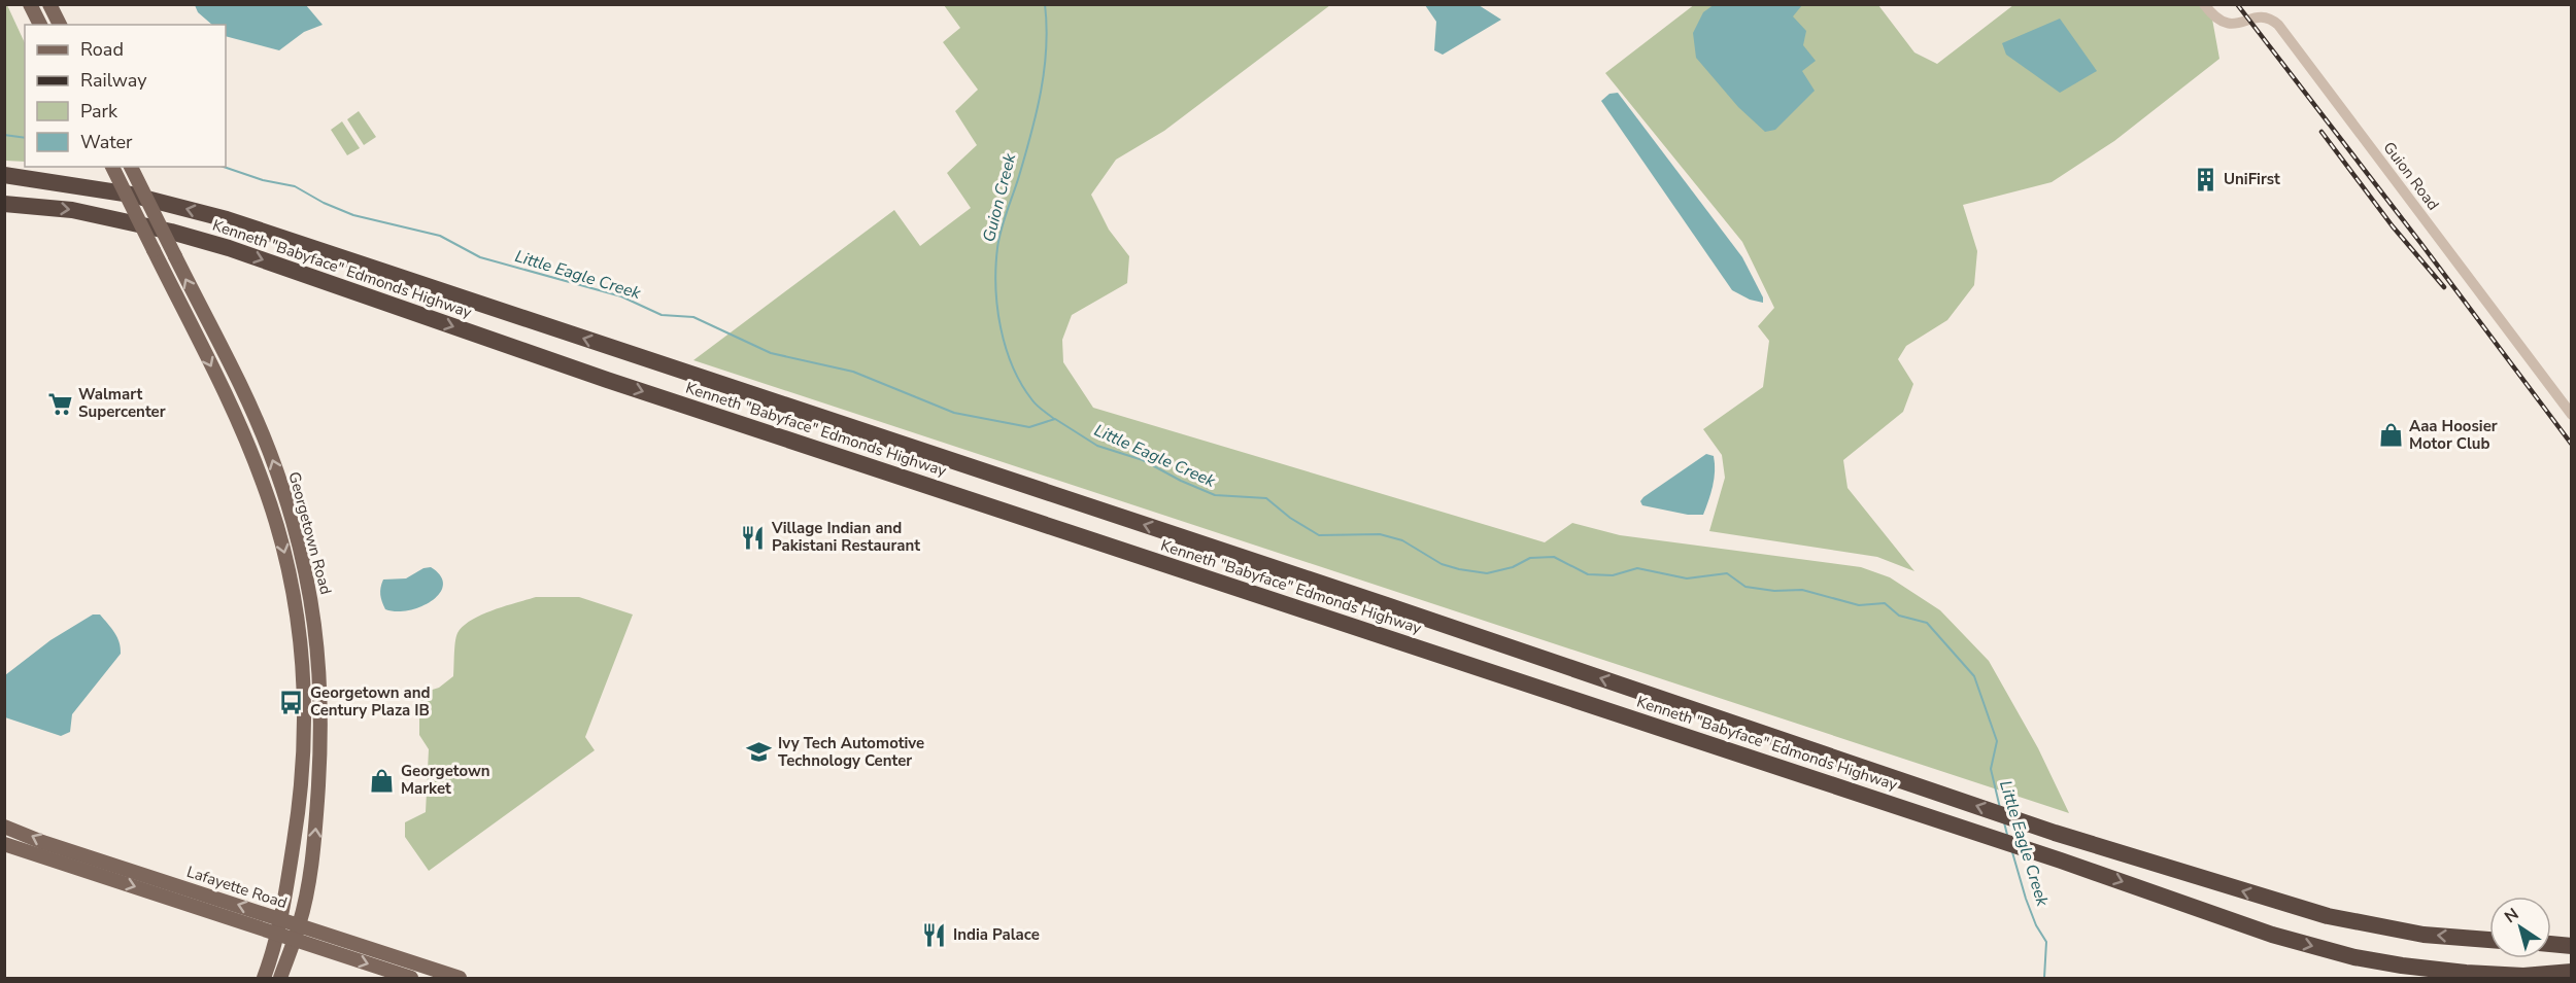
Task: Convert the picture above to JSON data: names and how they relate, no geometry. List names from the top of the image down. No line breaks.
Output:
{"streets":{"highway":["Kenneth \"Babyface\" Edmonds Highway"],"main road":["Georgetown Road","Lafayette Road"],"street":["Guion Road"]},"crossings":[["Georgetown Road","Lafayette Road"]],"water":["Guion Creek","Little Eagle Creek"],"places":{"building":["UniFirst"],"supermarket":["Walmart Supercenter"],"shop":["Aaa Hoosier Motor Club","Georgetown Market"],"restaurant":["Village Indian and Pakistani Restaurant","India Palace"],"bus stop":["Georgetown and Century Plaza IB"],"school or university":["Ivy Tech Automotive Technology Center"]},"legend":["Road","Railway","Park","Water"],"north":"top left"}
